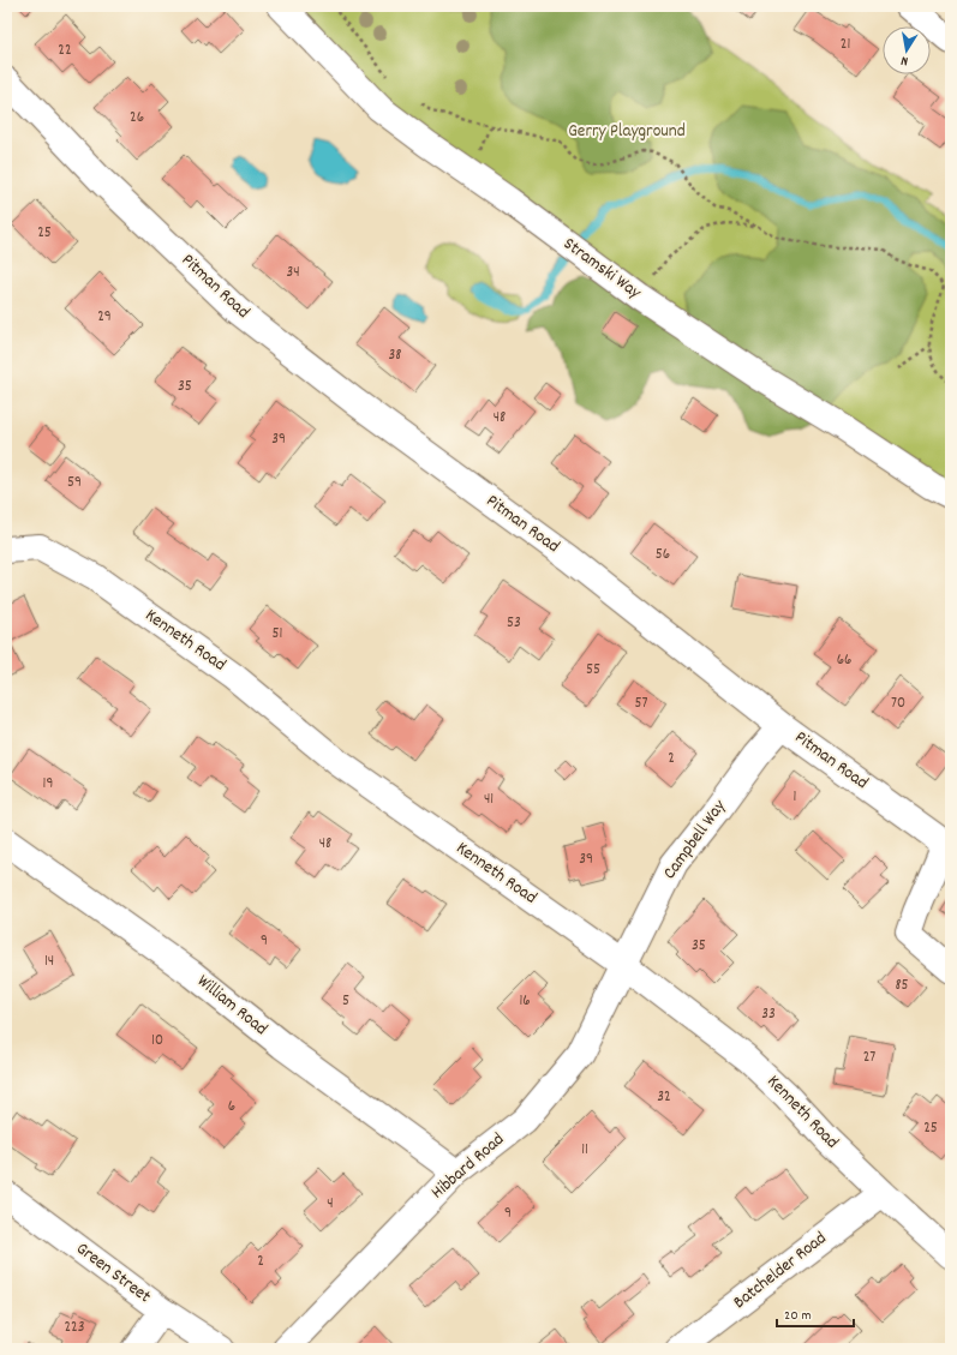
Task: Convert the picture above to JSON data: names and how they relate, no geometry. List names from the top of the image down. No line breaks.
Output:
{"streets":{"street":["Stramski Way","Pitman Road","Kenneth Road","Campbell Way","William Road","Hibbard Road","Batchelder Road","Green Street"]},"crossings":[["Pitman Road","Campbell Way"],["Kenneth Road","Campbell Way"],["Kenneth Road","Hibbard Road"],["Kenneth Road","Batchelder Road"],["Campbell Way","Hibbard Road"],["William Road","Hibbard Road"]],"parks":["Gerry Playground"],"house_numbers":["21","22","26","25","34","29","38","35","48","39","59","56","53","51","66","55","57","70","2","19","1","41","48","39","9","35","14","85","5","16","33","10","27","32","6","25","11","4","9","2","223"],"scale_bar":"20 m","north":"bottom"}
